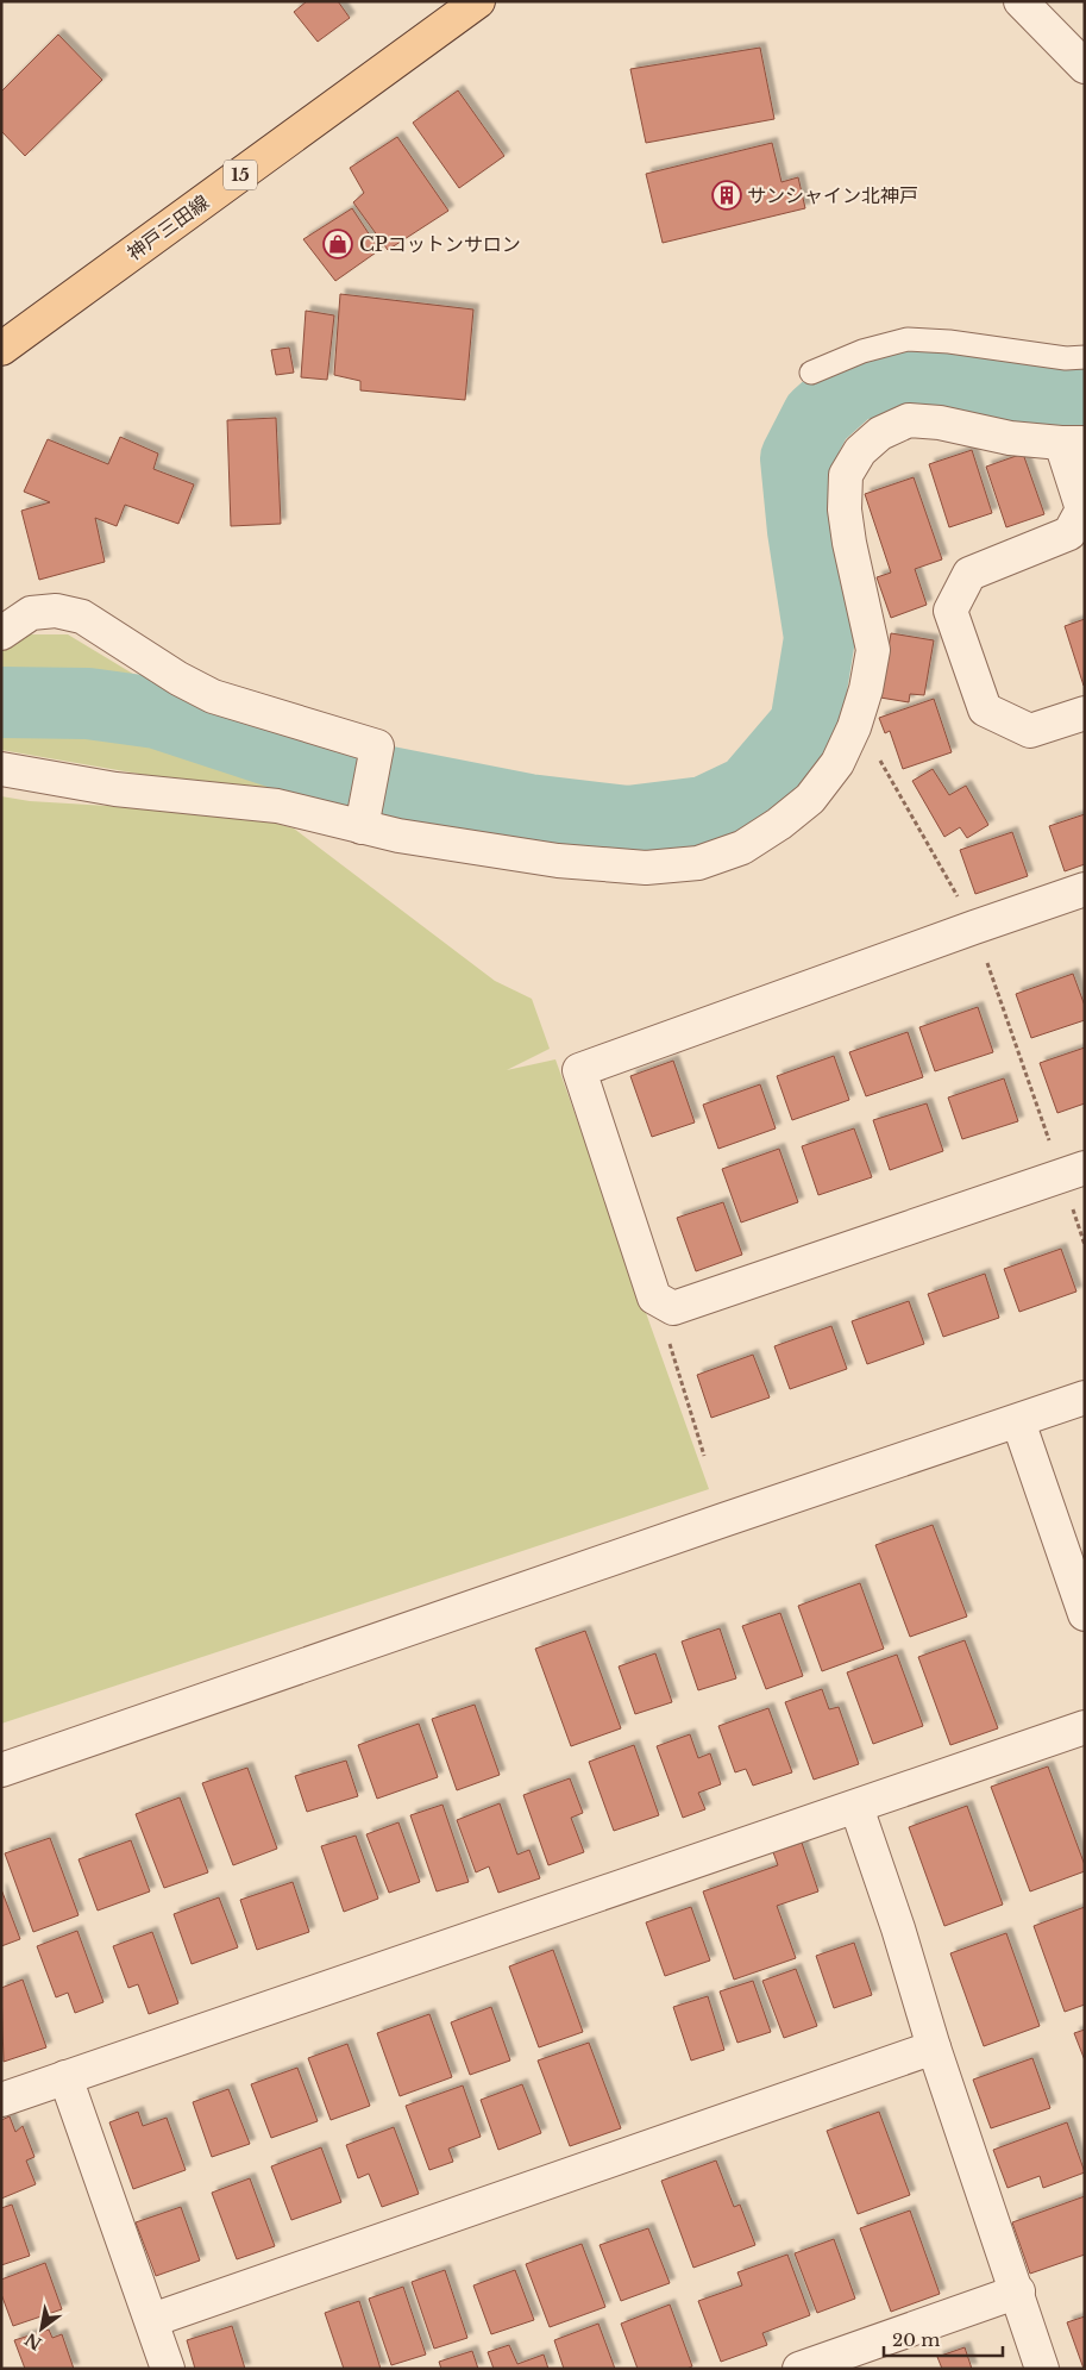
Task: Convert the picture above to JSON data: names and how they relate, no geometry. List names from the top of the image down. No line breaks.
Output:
{"streets":{"main road":["15","神戸三田線"]},"places":{"building":["サンシャイン北神戸"],"shop":["CPコットンサロン"]},"scale_bar":"20 m","north":"bottom left"}
